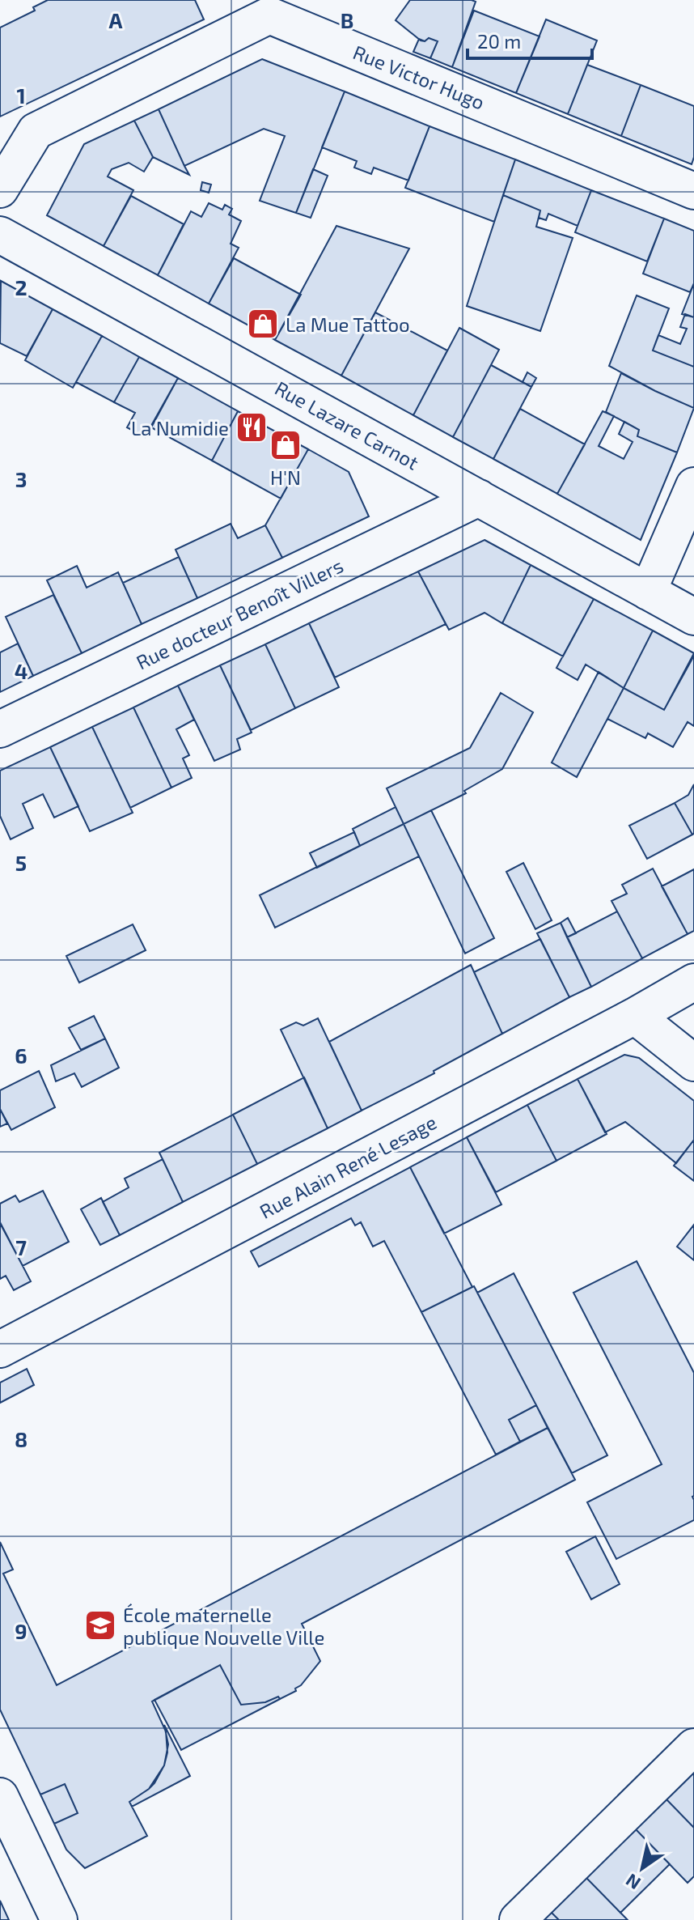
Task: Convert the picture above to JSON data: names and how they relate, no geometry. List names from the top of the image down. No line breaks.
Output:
{"streets":{"street":["Rue Victor Hugo","Rue Lazare Carnot","Rue docteur Benoît Villers","Rue Alain René Lesage"]},"crossings":[["Rue Lazare Carnot","Rue docteur Benoît Villers"]],"places":{"shop":["La Mue Tattoo","H'N"],"restaurant":["La Numidie"],"school or university":["École maternelle publique Nouvelle Ville"]},"scale_bar":"20 m","north":"bottom left","grid":{"columns":["A","B"],"rows":["1","2","3","4","5","6","7","8","9"]}}
